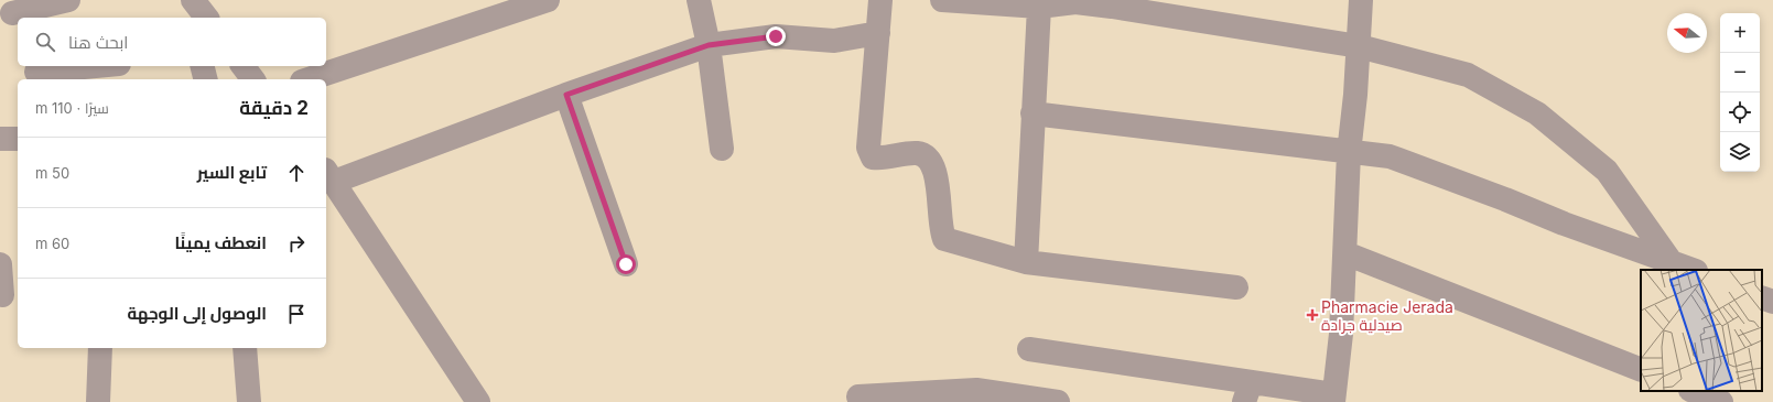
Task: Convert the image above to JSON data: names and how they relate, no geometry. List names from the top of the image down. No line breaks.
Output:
{"places":{"health":["Pharmacie Jerada صيدلية جرادة"]},"north":"left","page":{"map_buttons":["+","−"],"search":"ابحث هنا","heading":["2 دقيقة","سيرًا · 110 m"],"list":[["تابع السير","50 m"],["انعطف يمينًا","60 m"],"الوصول إلى الوجهة"]}}
